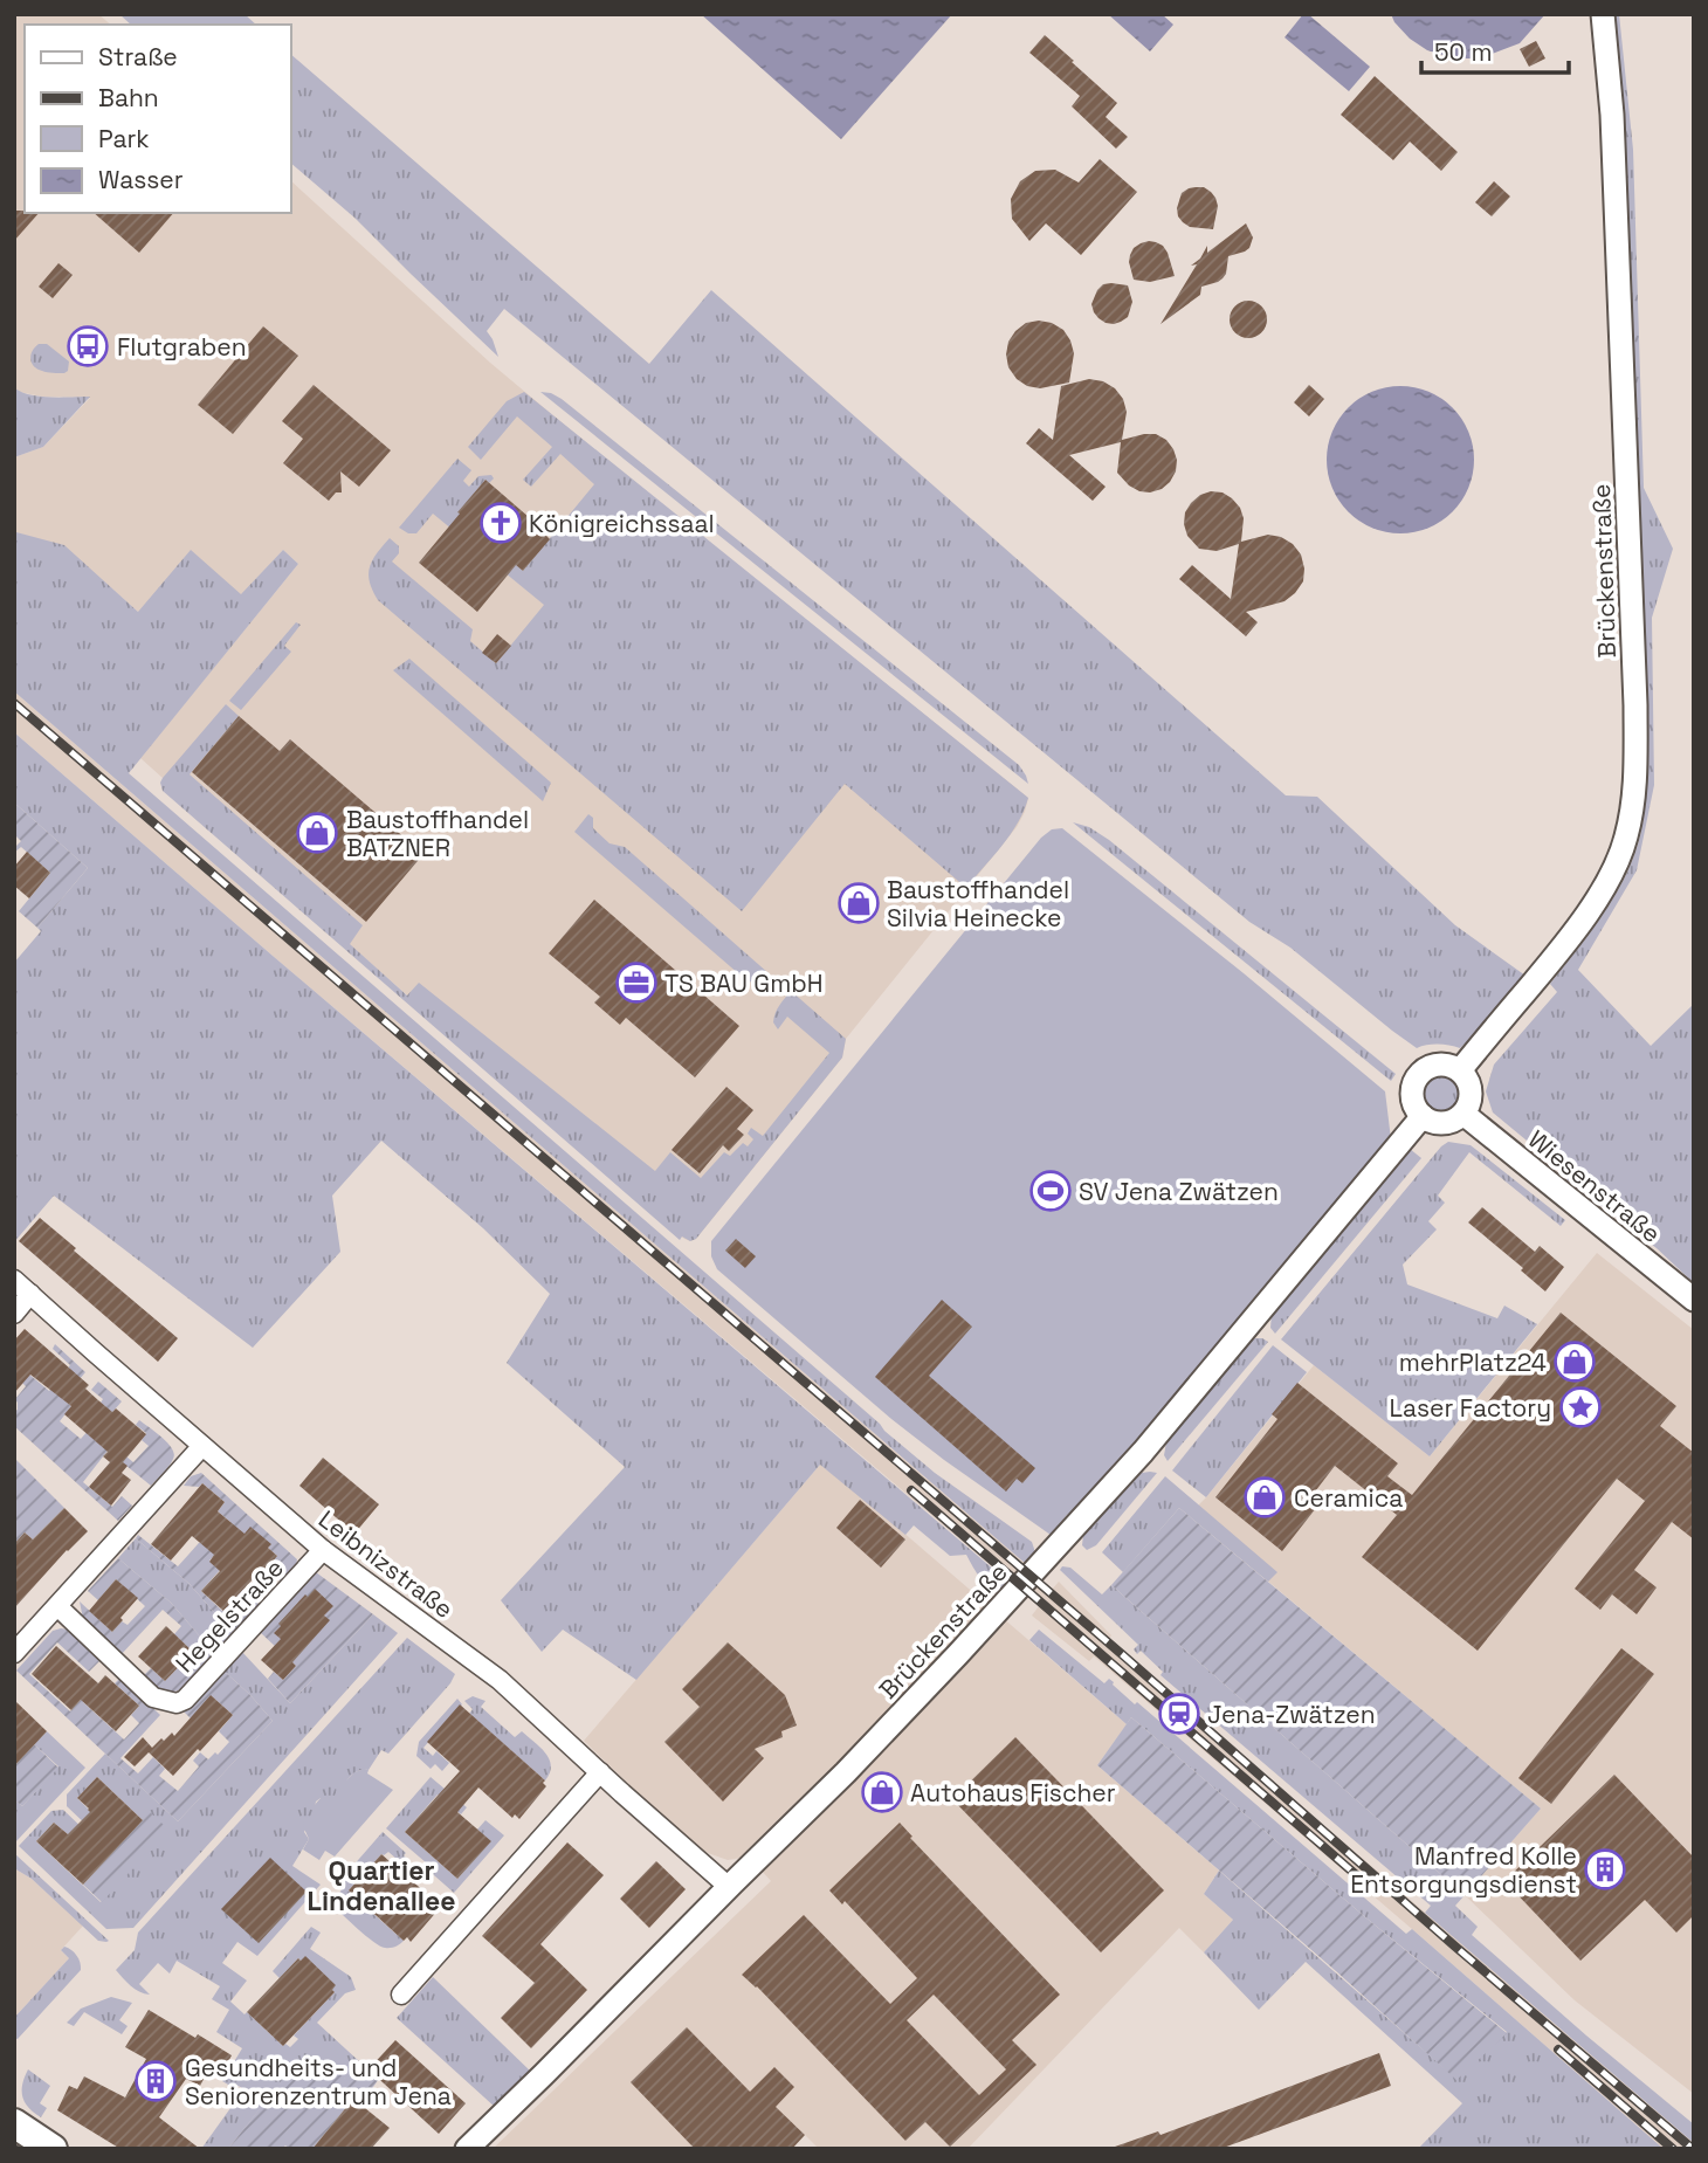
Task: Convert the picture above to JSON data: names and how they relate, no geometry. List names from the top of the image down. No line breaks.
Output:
{"streets":{"street":["Brückenstraße","Wiesenstraße","Leibnizstraße","Hegelstraße"]},"crossings":[["Brückenstraße","Wiesenstraße"],["Brückenstraße","Leibnizstraße"],["Leibnizstraße","Hegelstraße"]],"districts":["Quartier Lindenallee"],"places":{"bus stop":["Flutgraben"],"church":["Königreichssaal"],"shop":["Baustoffhandel BATZNER","Baustoffhandel Silvia Heinecke","mehrPlatz24","Ceramica","Autohaus Fischer"],"office":["TS BAU GmbH"],"sports":["SV Jena Zwätzen"],"place":["Laser Factory"],"station":["Jena-Zwätzen"],"building":["Manfred Kolle Entsorgungsdienst","Gesundheits- und Seniorenzentrum Jena"]},"legend":["Straße","Bahn","Park","Wasser"],"scale_bar":"50 m"}
